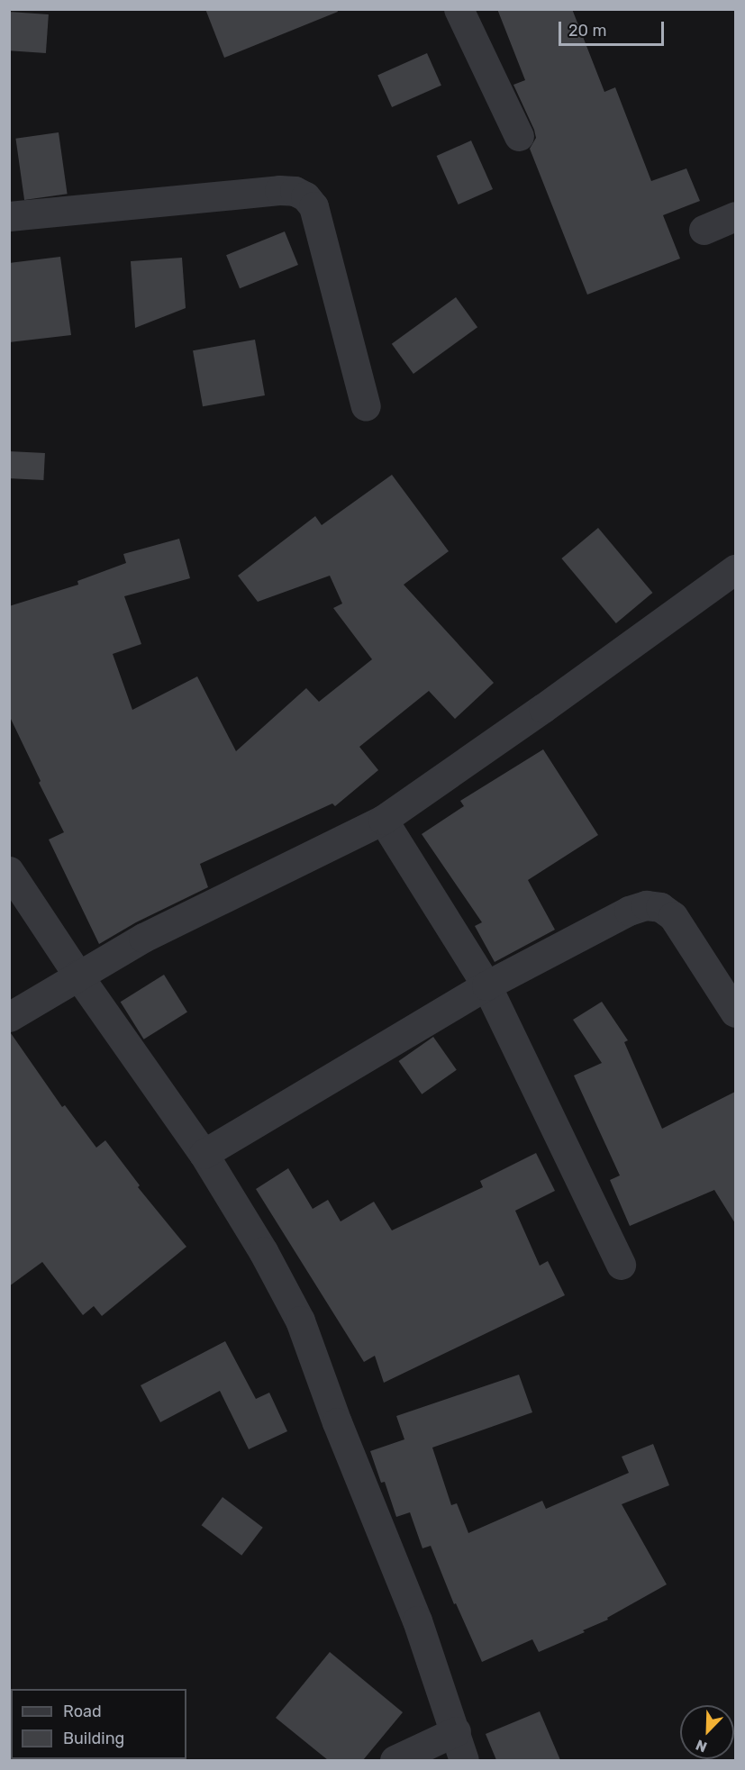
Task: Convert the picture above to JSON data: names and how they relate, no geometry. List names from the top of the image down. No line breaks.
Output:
{"legend":["Road","Building"],"scale_bar":"20 m","north":"bottom left"}
